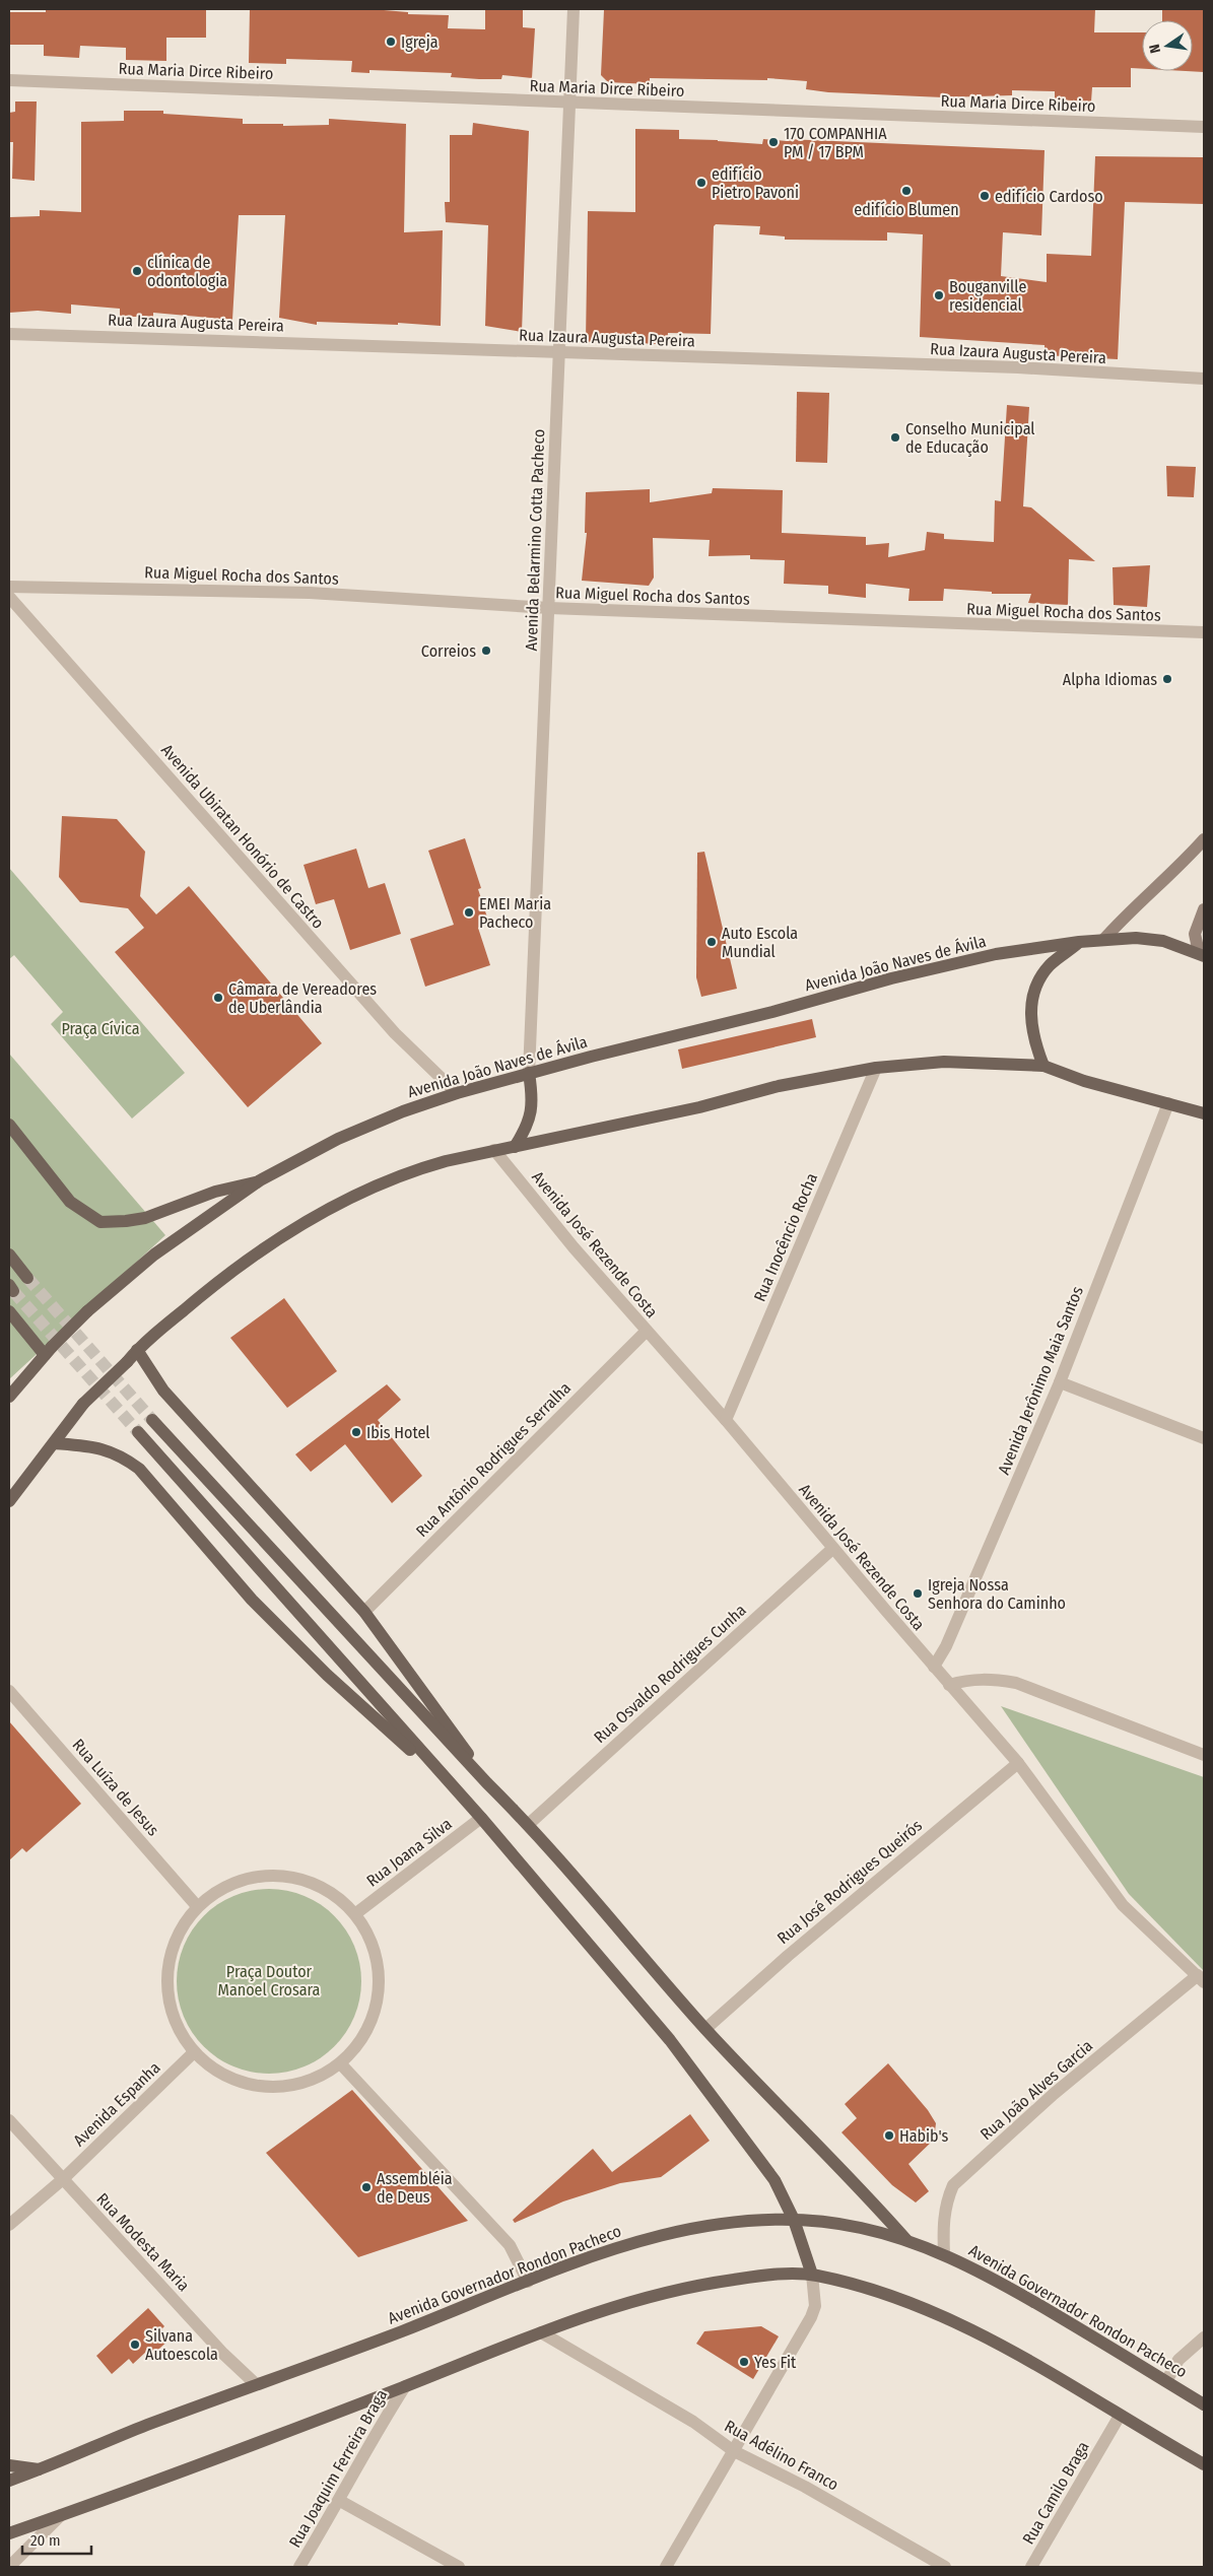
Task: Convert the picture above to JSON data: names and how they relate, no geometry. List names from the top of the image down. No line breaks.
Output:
{"streets":{"main road":["Avenida João Naves de Ávila","Avenida Governador Rondon Pacheco"],"street":["Rua Maria Dirce Ribeiro","Rua Izaura Augusta Pereira","Avenida Belarmino Cotta Pacheco","Rua Miguel Rocha dos Santos","Avenida Ubiratan Honório de Castro","Rua Inocêncio Rocha","Avenida José Rezende Costa","Avenida Jerônimo Maia Santos","Rua Antônio Rodrigues Serralha","Rua Osvaldo Rodrigues Cunha","Rua Luíza de Jesus","Rua Joana Silva","Rua José Rodrigues Queirós","Rua João Alves Garcia","Avenida Espanha","Rua Modesta Maria","Rua Adélino Franco","Rua Joaquim Ferreira Braga","Rua Camilo Braga"]},"crossings":[["Rua Maria Dirce Ribeiro","Avenida Belarmino Cotta Pacheco"],["Rua Izaura Augusta Pereira","Avenida Belarmino Cotta Pacheco"],["Avenida Belarmino Cotta Pacheco","Rua Miguel Rocha dos Santos"],["Avenida Belarmino Cotta Pacheco","Avenida João Naves de Ávila"],["Avenida Ubiratan Honório de Castro","Avenida João Naves de Ávila"],["Rua Inocêncio Rocha","Avenida José Rezende Costa"],["Avenida José Rezende Costa","Avenida Jerônimo Maia Santos"],["Avenida José Rezende Costa","Rua Antônio Rodrigues Serralha"],["Avenida José Rezende Costa","Rua Osvaldo Rodrigues Cunha"],["Avenida José Rezende Costa","Rua José Rodrigues Queirós"],["Avenida José Rezende Costa","Rua João Alves Garcia"],["Rua João Alves Garcia","Avenida Governador Rondon Pacheco"],["Avenida Espanha","Rua Modesta Maria"],["Rua Modesta Maria","Avenida Governador Rondon Pacheco"]],"parks":["Praça Cívica","Praça Doutor Manoel Crosara"],"places":["Igreja","170 COMPANHIA PM / 17 BPM","edifício Pietro Pavoni","edifício Blumen","edifício Cardoso","clínica de odontologia","Bouganville residencial","Conselho Municipal de Educação","Correios","Alpha Idiomas","EMEI Maria Pacheco","Auto Escola Mundial","Câmara de Vereadores de Uberlândia","Ibis Hotel","Igreja Nossa Senhora do Caminho","Habib's","Assembléia de Deus","Silvana Autoescola","Yes Fit"],"scale_bar":"20 m","north":"left"}
